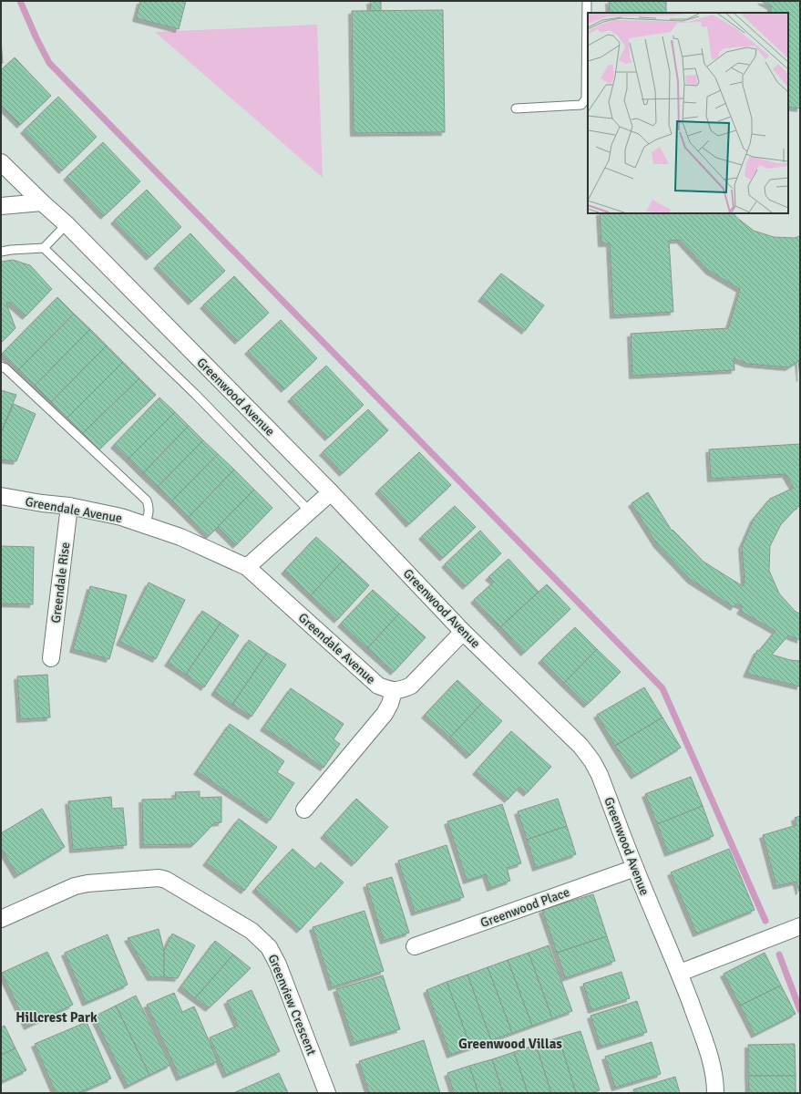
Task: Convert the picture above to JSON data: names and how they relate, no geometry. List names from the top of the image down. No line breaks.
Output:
{"streets":{"street":["Greenwood Avenue","Greendale Avenue","Greendale Rise","Greenwood Place","Greenview Crescent"]},"crossings":[["Greenwood Avenue","Greenwood Place"],["Greendale Avenue","Greendale Rise"]],"districts":["Hillcrest Park","Greenwood Villas"]}
